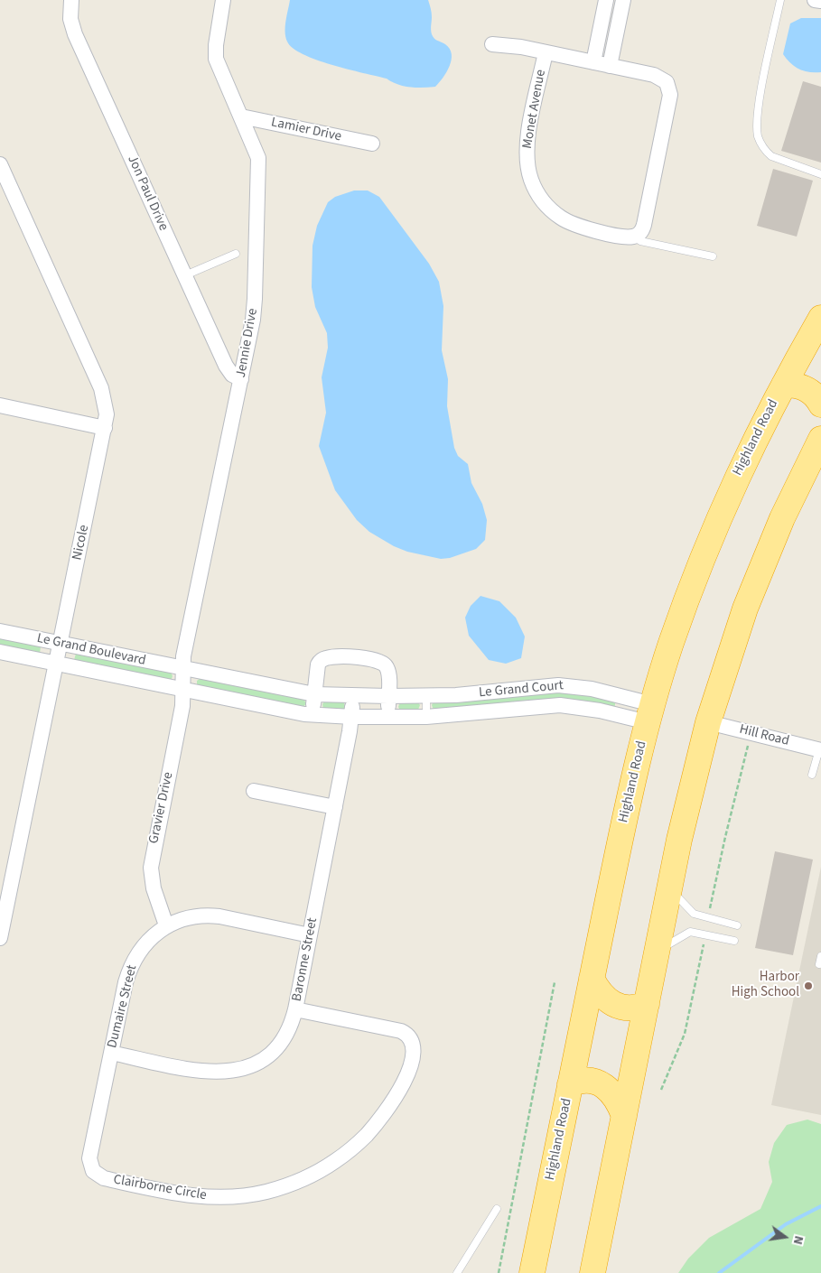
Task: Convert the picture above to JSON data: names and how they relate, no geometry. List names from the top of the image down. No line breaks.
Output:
{"streets":{"highway":["Highland Road"],"street":["Monet Avenue","Lamier Drive","Jon Paul Drive","Jennie Drive","Nicole","Le Grand Boulevard","Le Grand Court","Hill Road","Gravier Drive","Baronne Street","Dumaire Street","Clairborne Circle"]},"crossings":[["Lamier Drive","Jennie Drive"],["Jon Paul Drive","Jennie Drive"],["Jennie Drive","Le Grand Boulevard"],["Jennie Drive","Le Grand Court"],["Jennie Drive","Gravier Drive"],["Highland Road","Le Grand Court"],["Nicole","Le Grand Boulevard"],["Le Grand Boulevard","Le Grand Court"],["Le Grand Boulevard","Gravier Drive"],["Le Grand Court","Gravier Drive"],["Le Grand Court","Baronne Street"],["Gravier Drive","Dumaire Street"],["Baronne Street","Dumaire Street"],["Baronne Street","Clairborne Circle"],["Dumaire Street","Clairborne Circle"]],"places":["Harbor High School"],"north":"right"}
